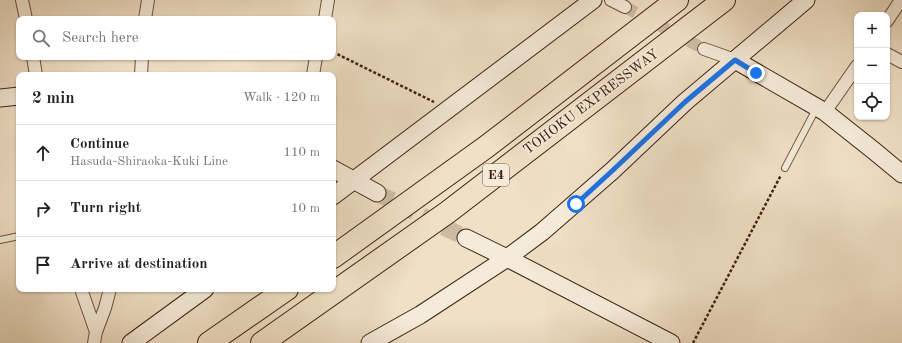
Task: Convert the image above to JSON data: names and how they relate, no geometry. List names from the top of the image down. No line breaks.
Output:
{"streets":{"highway":["TOHOKU EXPRESSWAY","E4"]},"page":{"map_buttons":["+","−"],"search":"Search here","heading":["2 min","Walk · 120 m"],"list":[["Continue","Hasuda-Shiraoka-Kuki Line","110 m"],["Turn right","10 m"],"Arrive at destination"]}}
